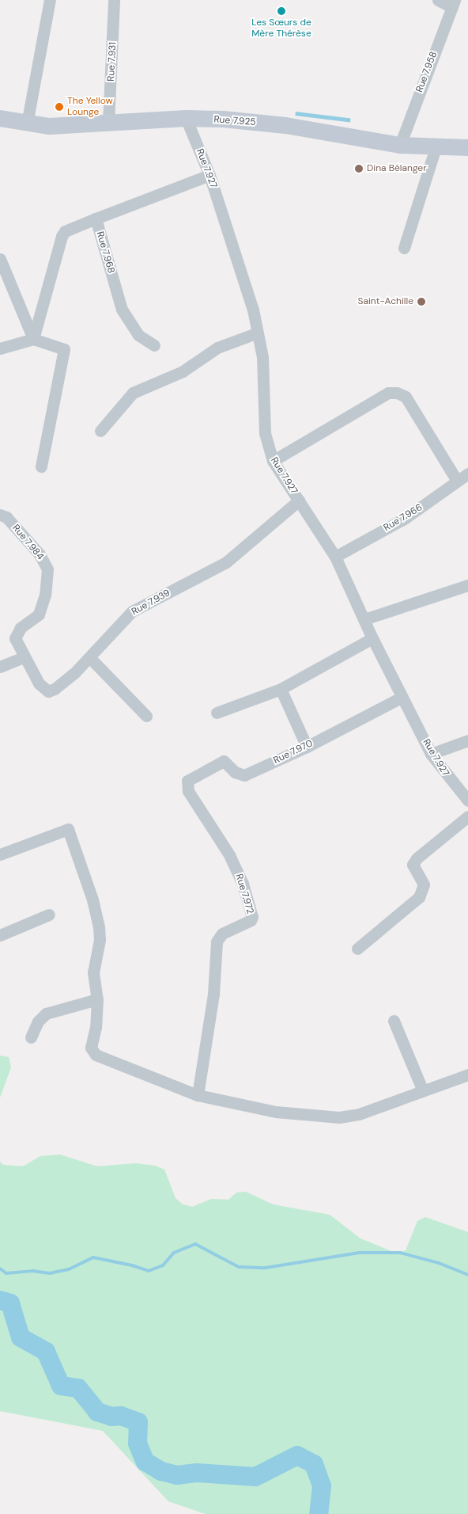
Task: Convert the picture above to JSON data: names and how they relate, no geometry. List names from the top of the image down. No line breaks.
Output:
{"streets":{"street":["Rue 7.931","Rue 7.958","Rue 7.925","Rue 7.927","Rue 7.968","Rue 7.966","Rue 7.984","Rue 7.939","Rue 7.970","Rue 7.972"]},"crossings":[["Rue 7.931","Rue 7.925"],["Rue 7.958","Rue 7.925"],["Rue 7.925","Rue 7.927"],["Rue 7.927","Rue 7.968"],["Rue 7.927","Rue 7.966"],["Rue 7.927","Rue 7.939"],["Rue 7.927","Rue 7.970"],["Rue 7.984","Rue 7.939"],["Rue 7.970","Rue 7.972"]],"places":["Les Sœurs de Mère Thérèse","The Yellow Lounge","Dina Bélanger","Saint-Achille"]}
